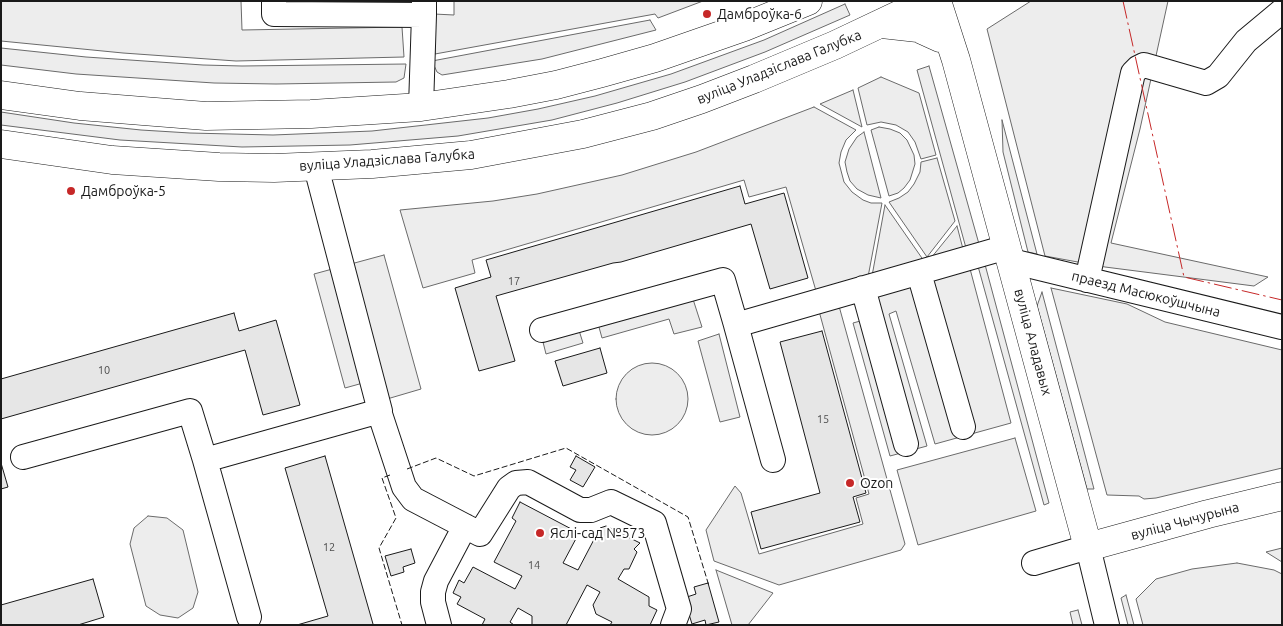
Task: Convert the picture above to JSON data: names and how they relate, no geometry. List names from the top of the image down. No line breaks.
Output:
{"streets":{"main road":["вуліца Уладзіслава Галубка","вуліца Аладавых","вуліца Чычурына"],"street":["праезд Масюкоўшчына"]},"crossings":[["вуліца Уладзіслава Галубка","вуліца Аладавых"],["праезд Масюкоўшчына","вуліца Аладавых"],["вуліца Аладавых","вуліца Чычурына"]],"places":["Дамброўка-6","Дамброўка-5","Ozon","Яслі-сад №573"],"house_numbers":["17","10","15","12","14"]}
